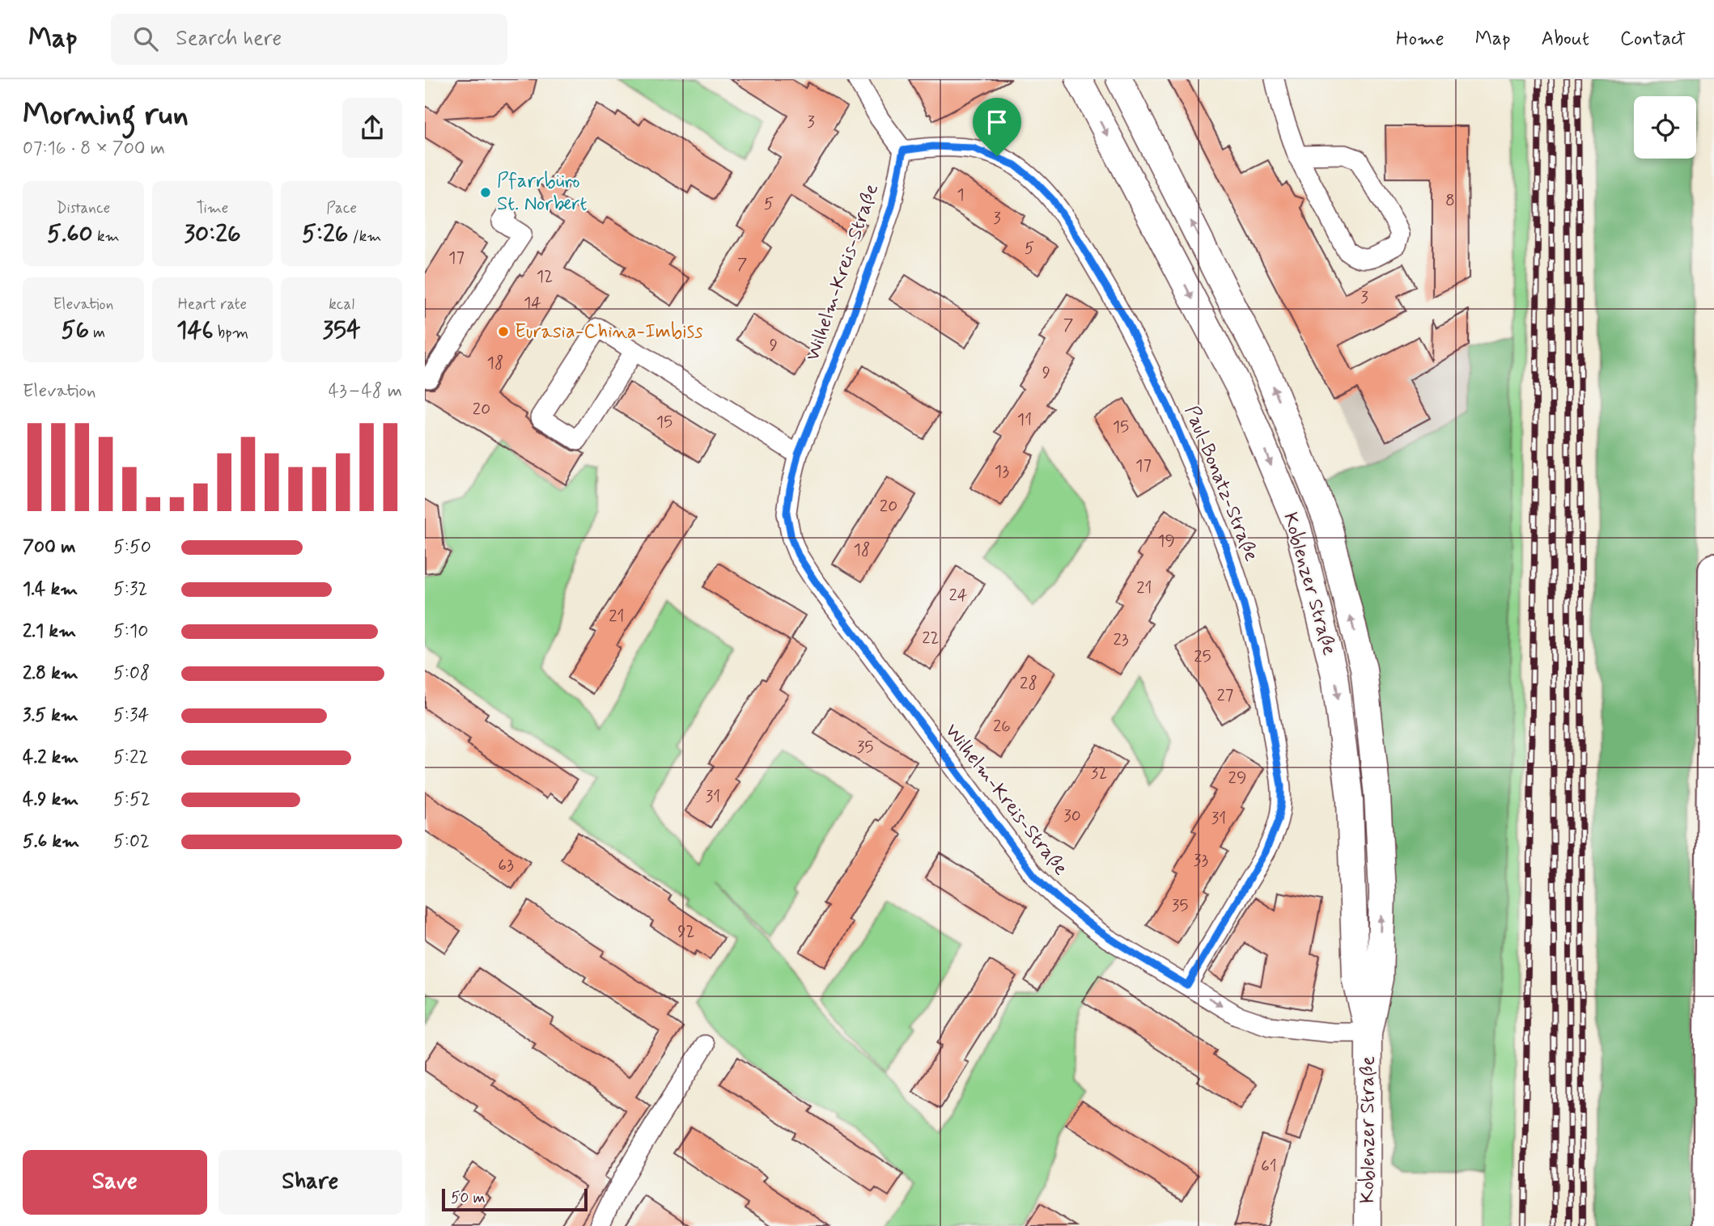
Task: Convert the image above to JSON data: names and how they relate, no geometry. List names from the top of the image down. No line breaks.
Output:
{"streets":{"main road":["Koblenzer Straße"],"street":["Wilhelm-Kreis-Straße","Paul-Bonatz-Straße"]},"crossings":[["Wilhelm-Kreis-Straße","Paul-Bonatz-Straße"],["Wilhelm-Kreis-Straße","Koblenzer Straße"]],"places":["Pfarrbüro St. Norbert","Eurasia-China-Imbiss"],"house_numbers":["3","1","8","5","3","5","17","7","12","3","14","7","9","18","9","20","11","15","15","17","13","20","19","18","21","24","21","22","23","25","28","27","26","35","32","29","31","30","31","33","63","35","92","61"],"scale_bar":"50 m","page":{"header":"Map","search":"Search here","nav":["Home","Map","About","Contact"],"heading":["Morning run","07:16 · 8 × 700 m"],"stats":[["Distance","5.60 km"],["Time","30:26"],["Pace","5:26 /km"],["Elevation","56 m"],["Heart rate","146 bpm"],["kcal","354"]],"chart":["Elevation","43–48 m"],"list":[{"name":"700 m","note":"5:50"},{"name":"1.4 km","note":"5:32"},{"name":"2.1 km","note":"5:10"},{"name":"2.8 km","note":"5:08"},{"name":"3.5 km","note":"5:34"},{"name":"4.2 km","note":"5:22"},{"name":"4.9 km","note":"5:52"},{"name":"5.6 km","note":"5:02"}],"buttons":["Save","Share"],"scale":"50 m"}}
